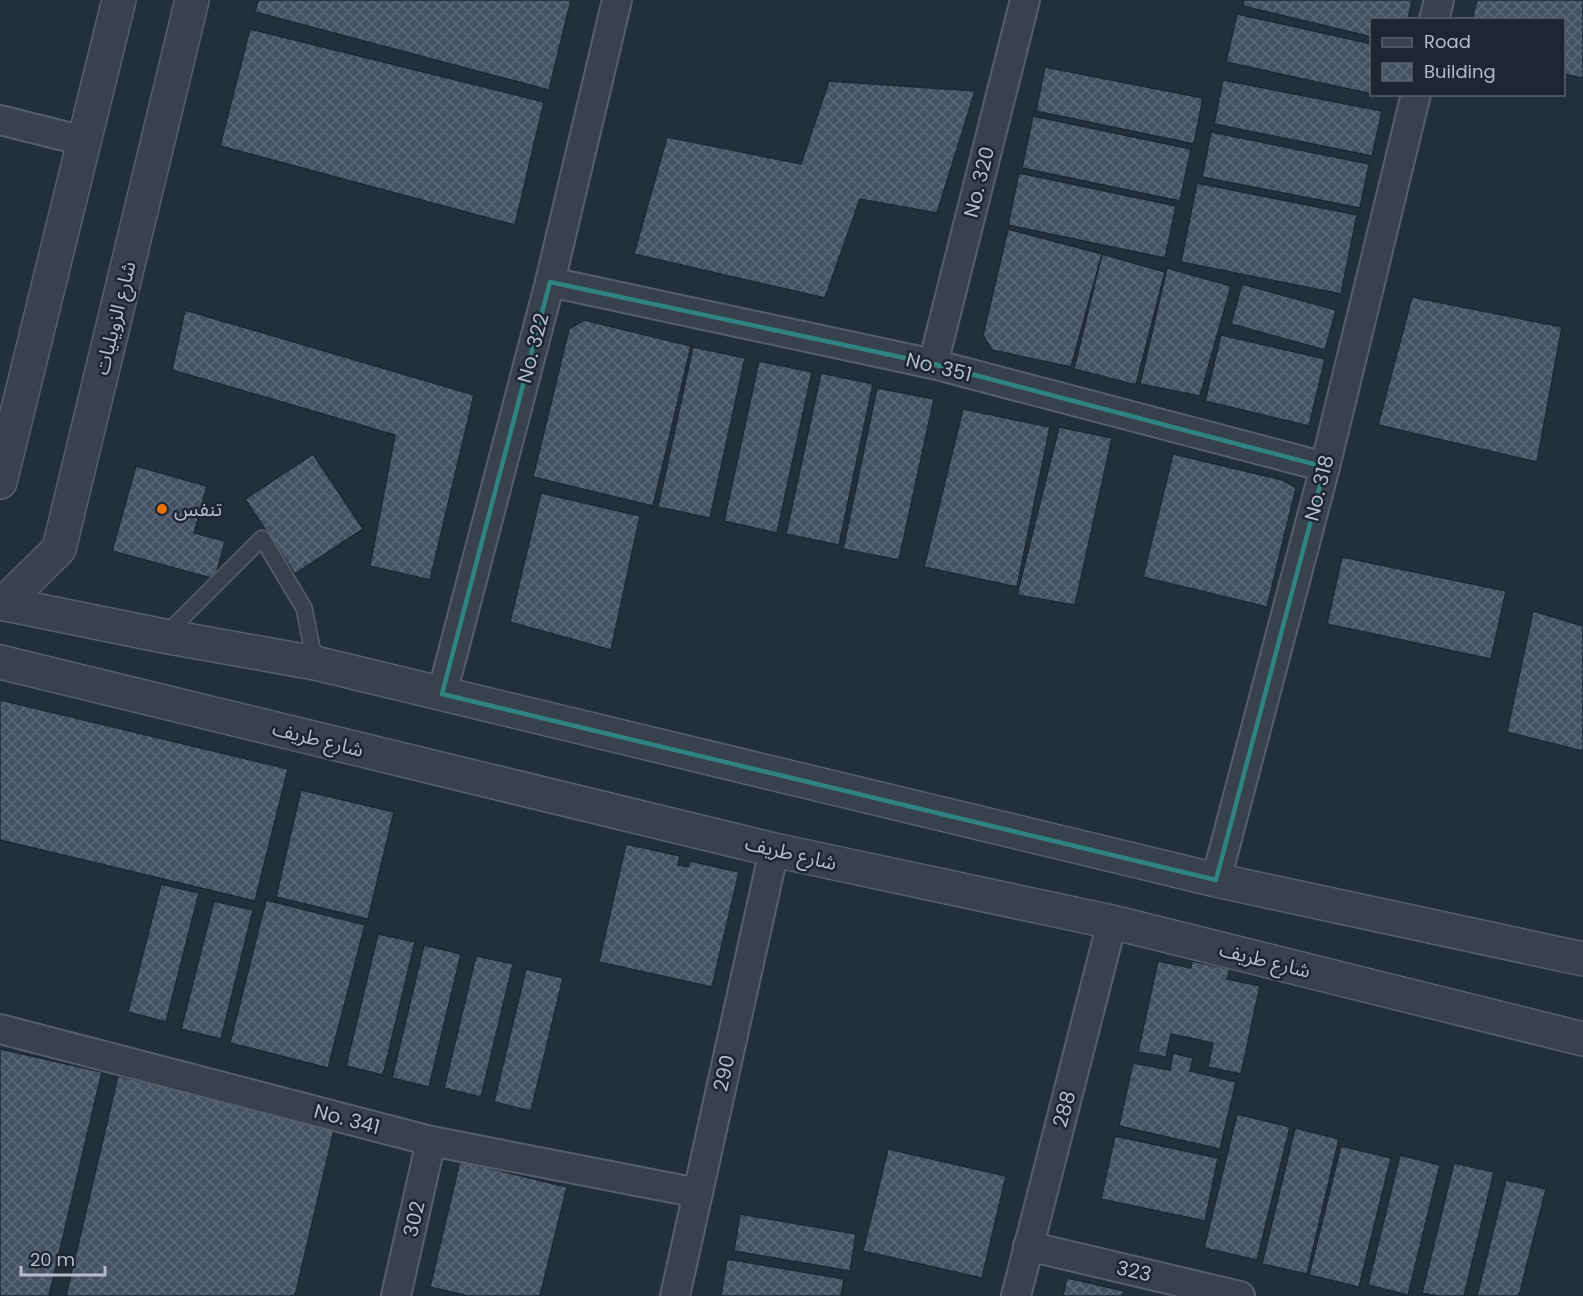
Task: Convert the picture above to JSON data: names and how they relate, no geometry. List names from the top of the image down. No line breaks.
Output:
{"streets":{"street":["No. 320","شارع الزويليات","No. 322","No. 351","No. 318","شارع طريف","290","288","No. 341","302","323"]},"crossings":[["No. 320","No. 351"],["No. 322","No. 351"],["No. 351","No. 318"],["شارع طريف","290"],["شارع طريف","288"],["290","No. 341"],["288","323"],["No. 341","302"]],"places":["تنفس"],"legend":["Road","Building"],"scale_bar":"20 m"}
